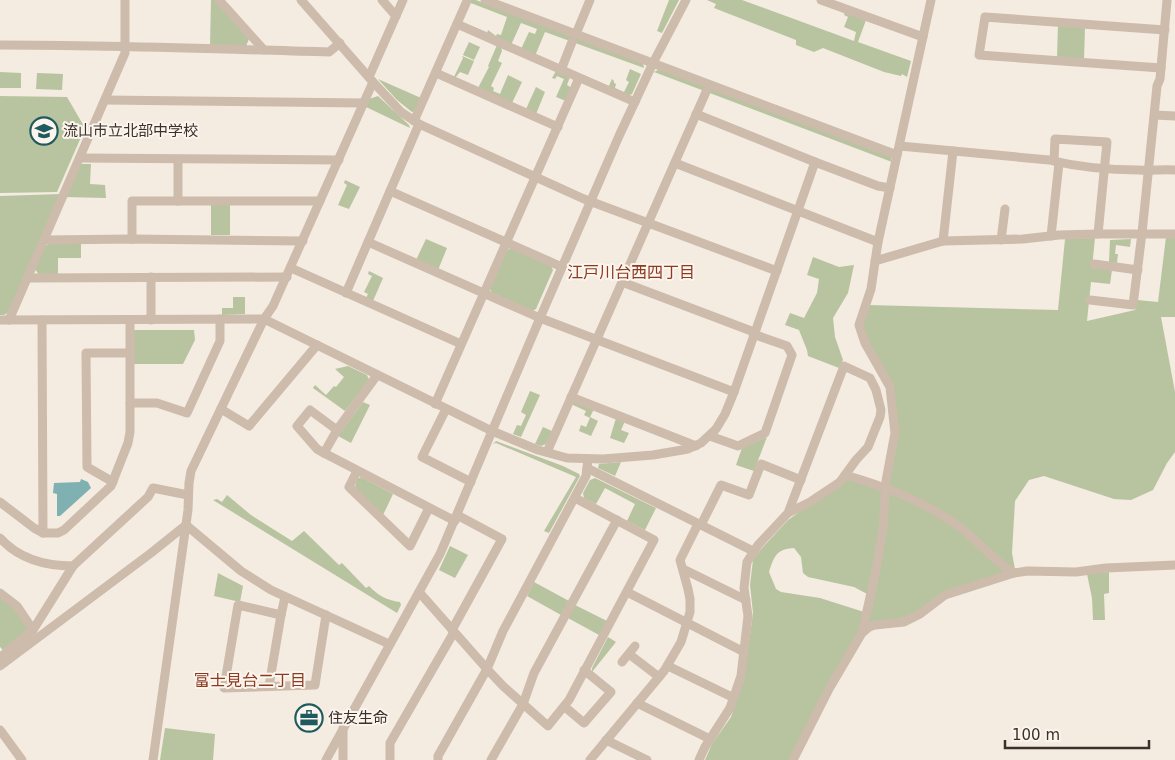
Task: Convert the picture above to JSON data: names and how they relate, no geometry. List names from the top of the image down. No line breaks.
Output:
{"districts":["江戸川台西四丁目","富士見台二丁目"],"places":{"school or university":["流山市立北部中学校"],"office":["住友生命"]},"scale_bar":"100 m"}
